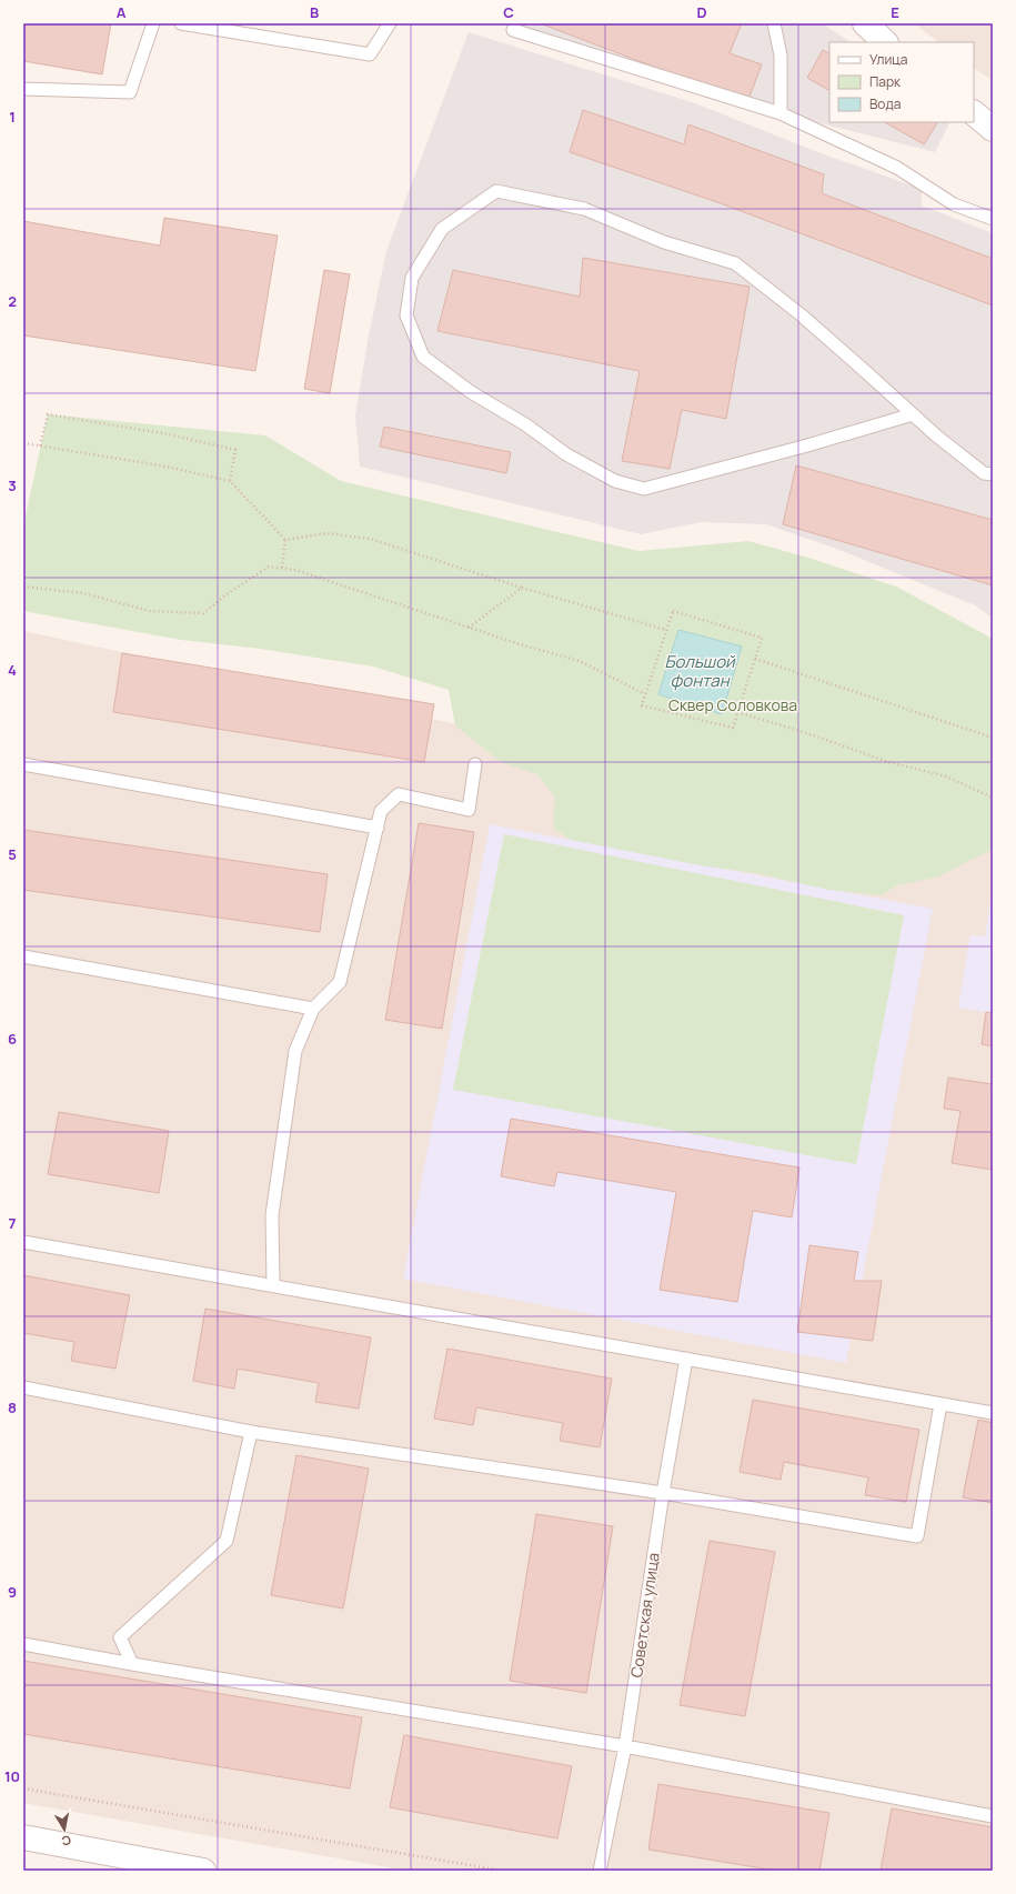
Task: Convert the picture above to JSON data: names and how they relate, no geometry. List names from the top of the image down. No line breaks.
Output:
{"streets":{"lane":["Советская улица"]},"water":["Большой фонтан"],"parks":["Сквер Соловкова"],"legend":["Улица","Парк","Вода"],"north":"bottom","grid":{"columns":["A","B","C","D","E"],"rows":["1","2","3","4","5","6","7","8","9","10"]}}
